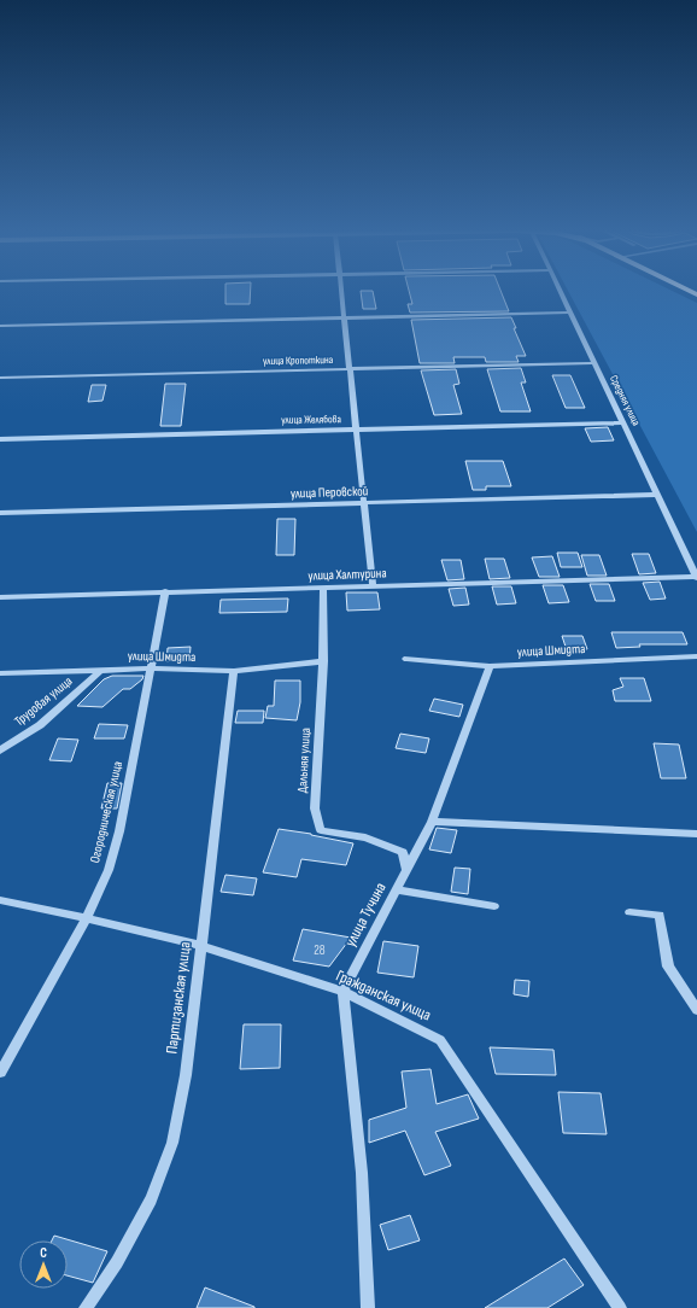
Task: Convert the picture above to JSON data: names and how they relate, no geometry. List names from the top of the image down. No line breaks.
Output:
{"streets":{"street":["улица Кропоткина","Средняя улица","улица Желябова","улица Перовской","улица Халтурина","улица Шмидта","Трудовая улица","Дальняя улица","Огородническая улица","улица Тучина","Гражданская улица","Партизанская улица"]},"crossings":[["улица Кропоткина","Средняя улица"],["Средняя улица","улица Желябова"],["Средняя улица","улица Перовской"],["Средняя улица","улица Халтурина"],["улица Халтурина","Дальняя улица"],["улица Халтурина","Огородническая улица"],["улица Шмидта","Трудовая улица"],["улица Шмидта","Дальняя улица"],["улица Шмидта","Огородническая улица"],["улица Шмидта","улица Тучина"],["улица Шмидта","Партизанская улица"],["Дальняя улица","улица Тучина"],["Огородническая улица","Гражданская улица"],["улица Тучина","Гражданская улица"],["Гражданская улица","Партизанская улица"]],"house_numbers":["28"],"north":"top"}
